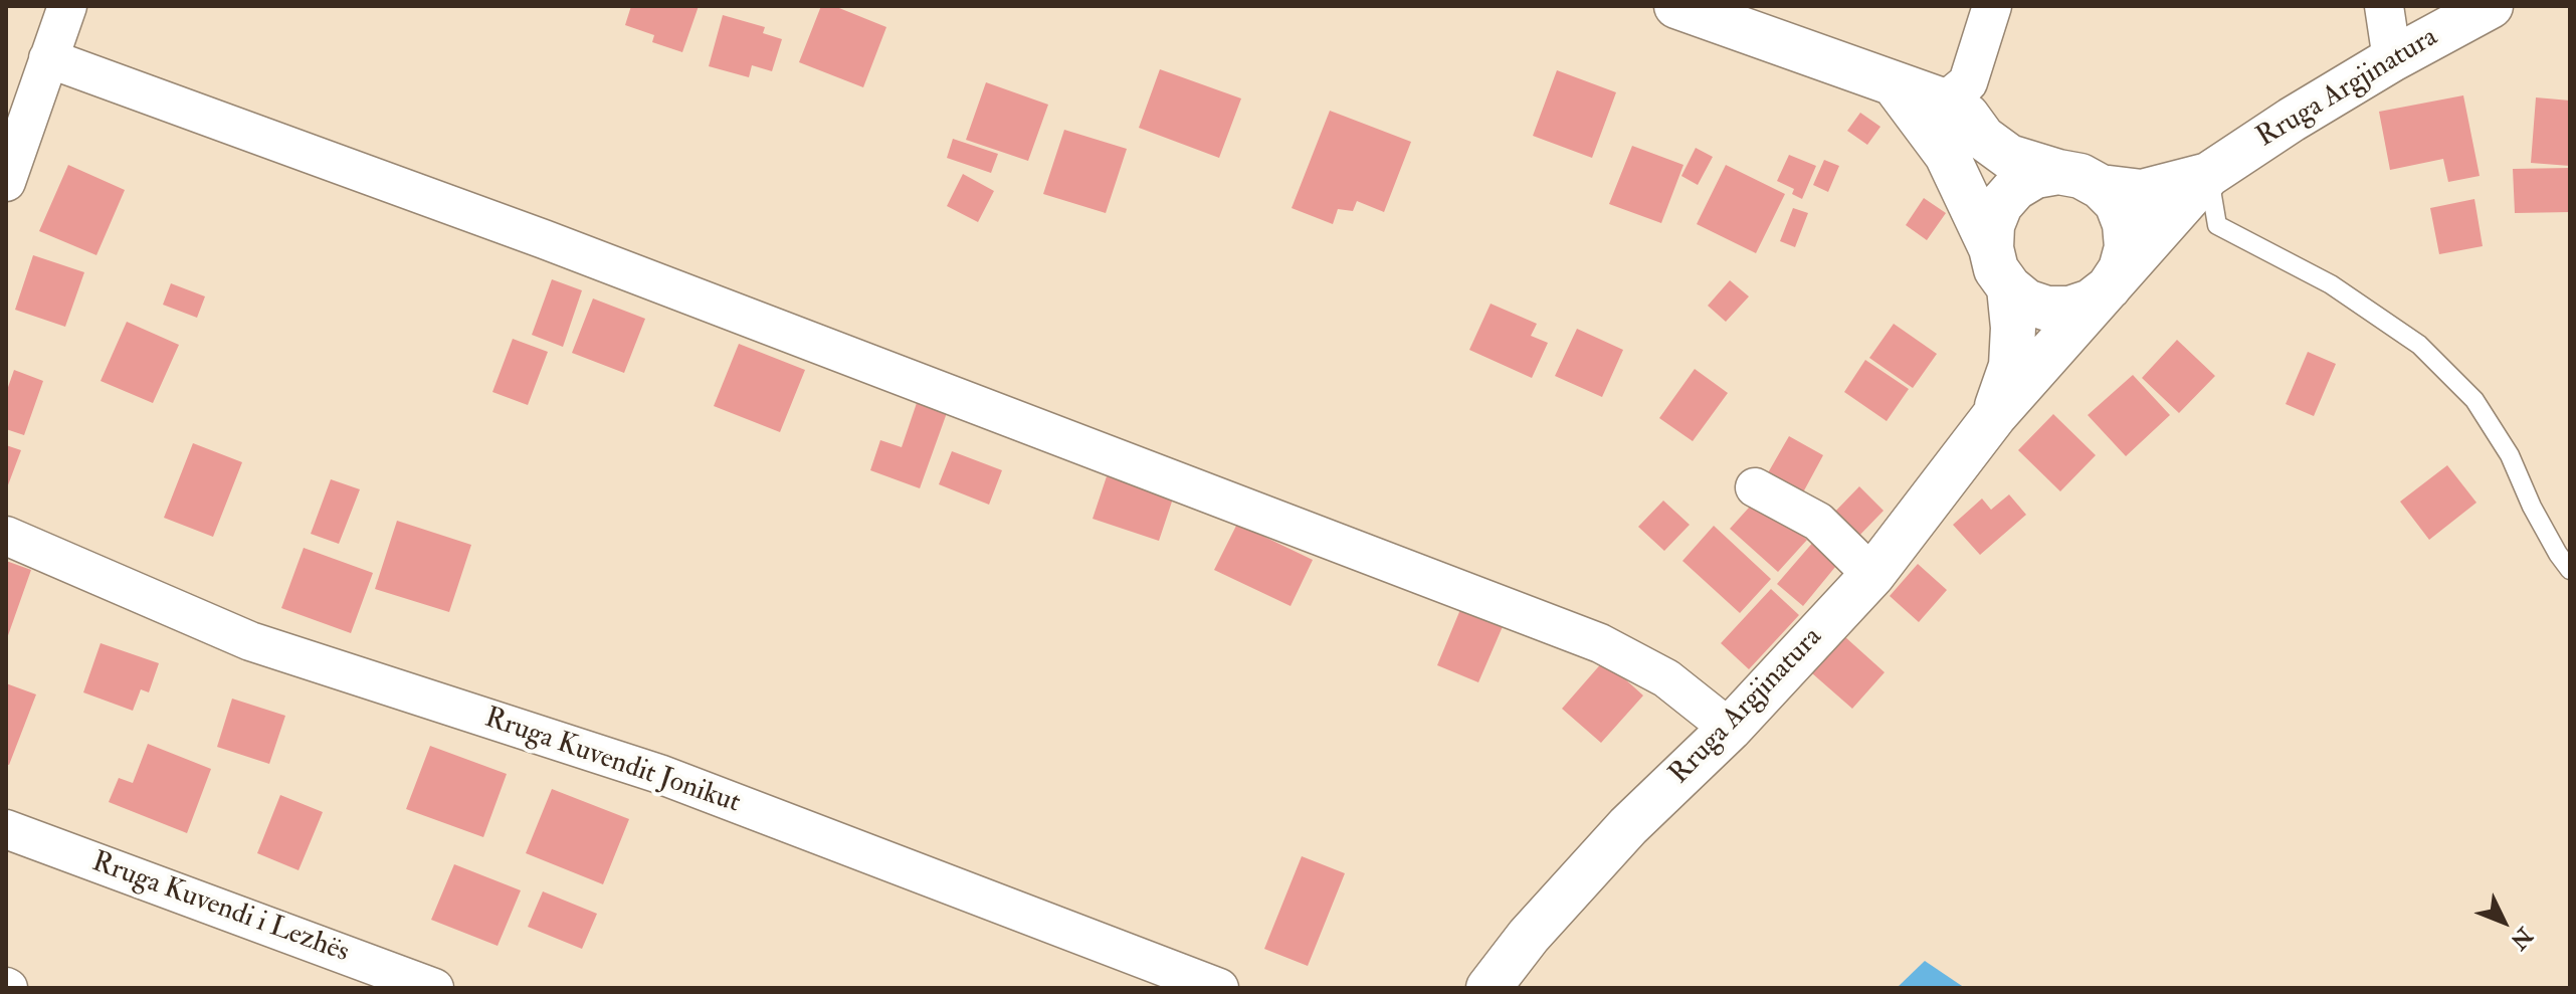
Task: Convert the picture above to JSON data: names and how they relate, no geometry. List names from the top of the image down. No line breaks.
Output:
{"streets":{"street":["Rruga Argjinatura","Rruga Kuvendit Jonikut","Rruga Kuvendi i Lezhës"]},"north":"bottom right"}
